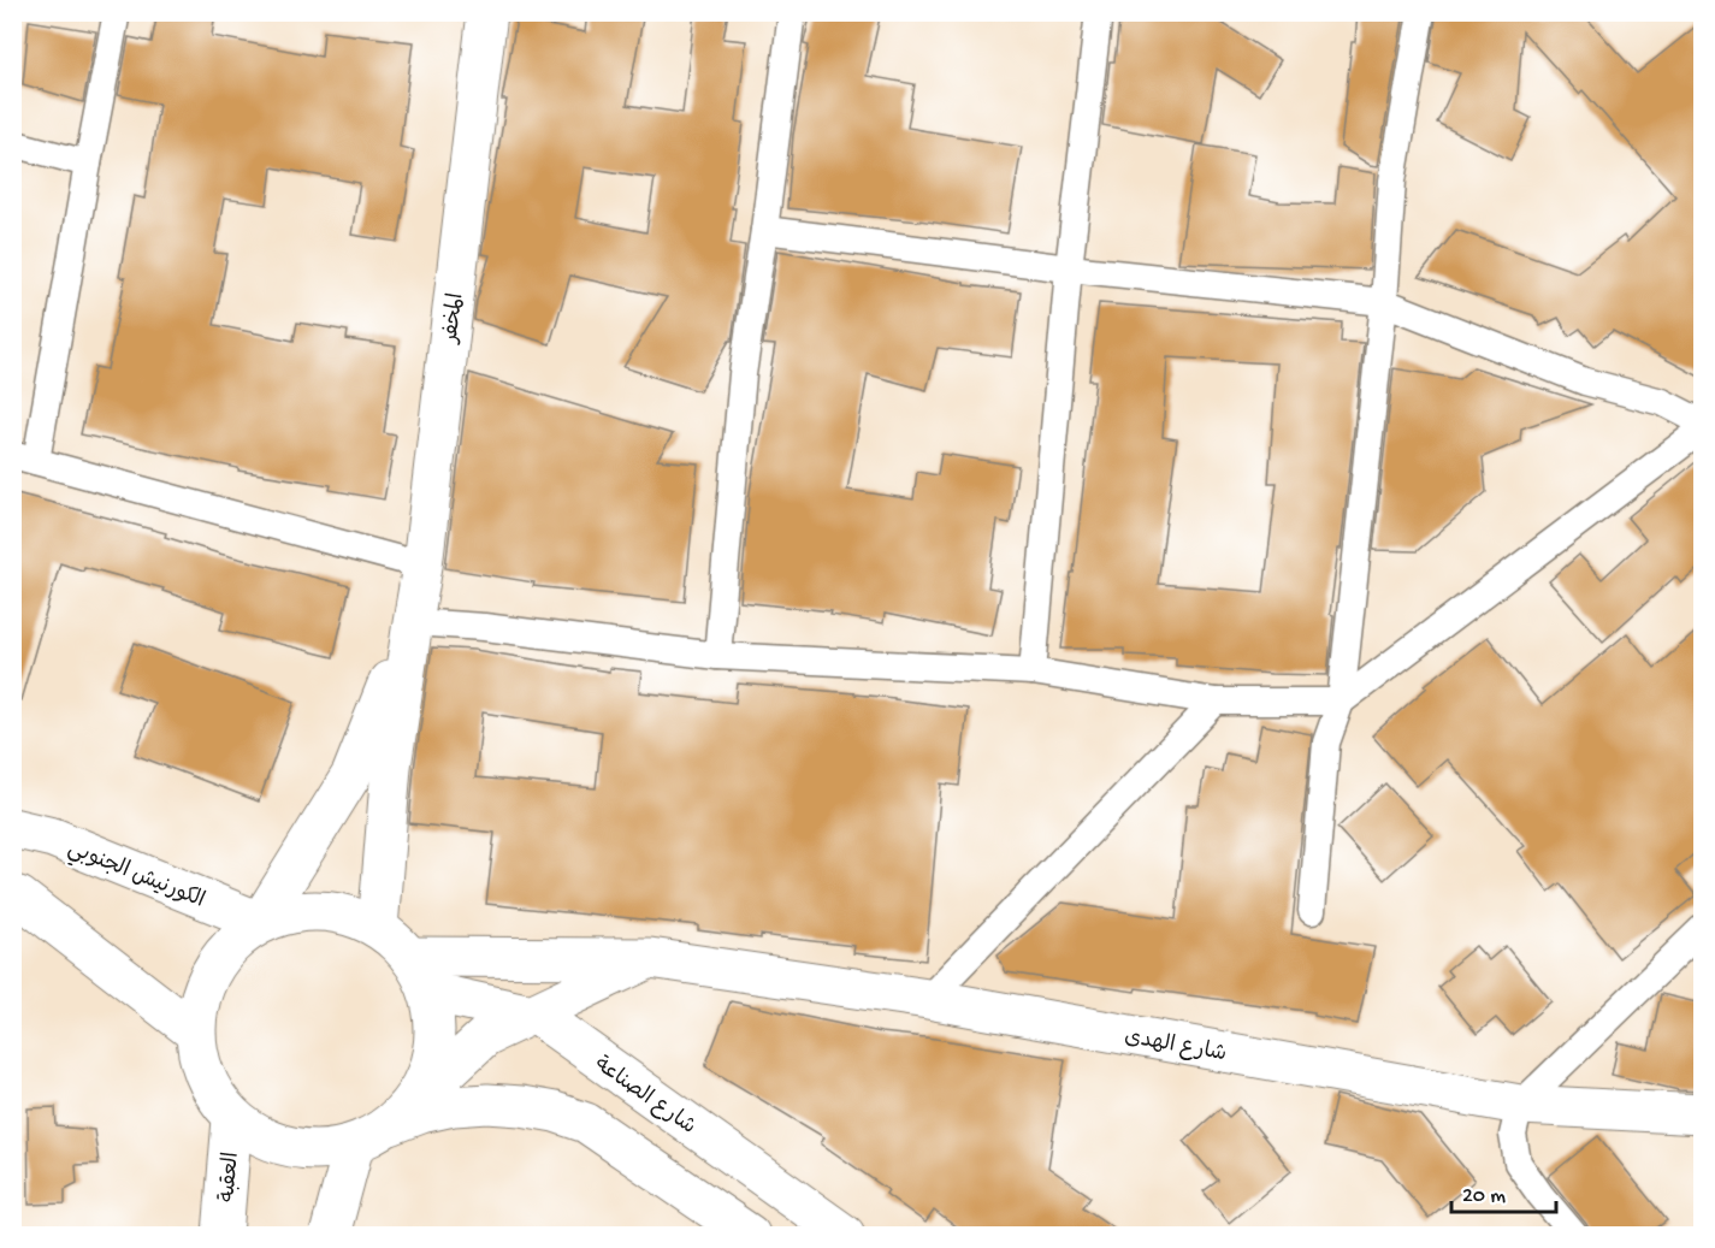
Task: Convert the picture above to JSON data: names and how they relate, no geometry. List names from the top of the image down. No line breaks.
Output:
{"streets":{"street":["المخفر","الكورنيش الجنوبي","شارع الهدى","شارع الصناعة","العقبة"]},"crossings":[["الكورنيش الجنوبي","شارع الهدى"],["الكورنيش الجنوبي","شارع الصناعة"],["الكورنيش الجنوبي","العقبة"],["شارع الهدى","شارع الصناعة"],["شارع الهدى","العقبة"],["شارع الصناعة","العقبة"]],"scale_bar":"20 m"}
